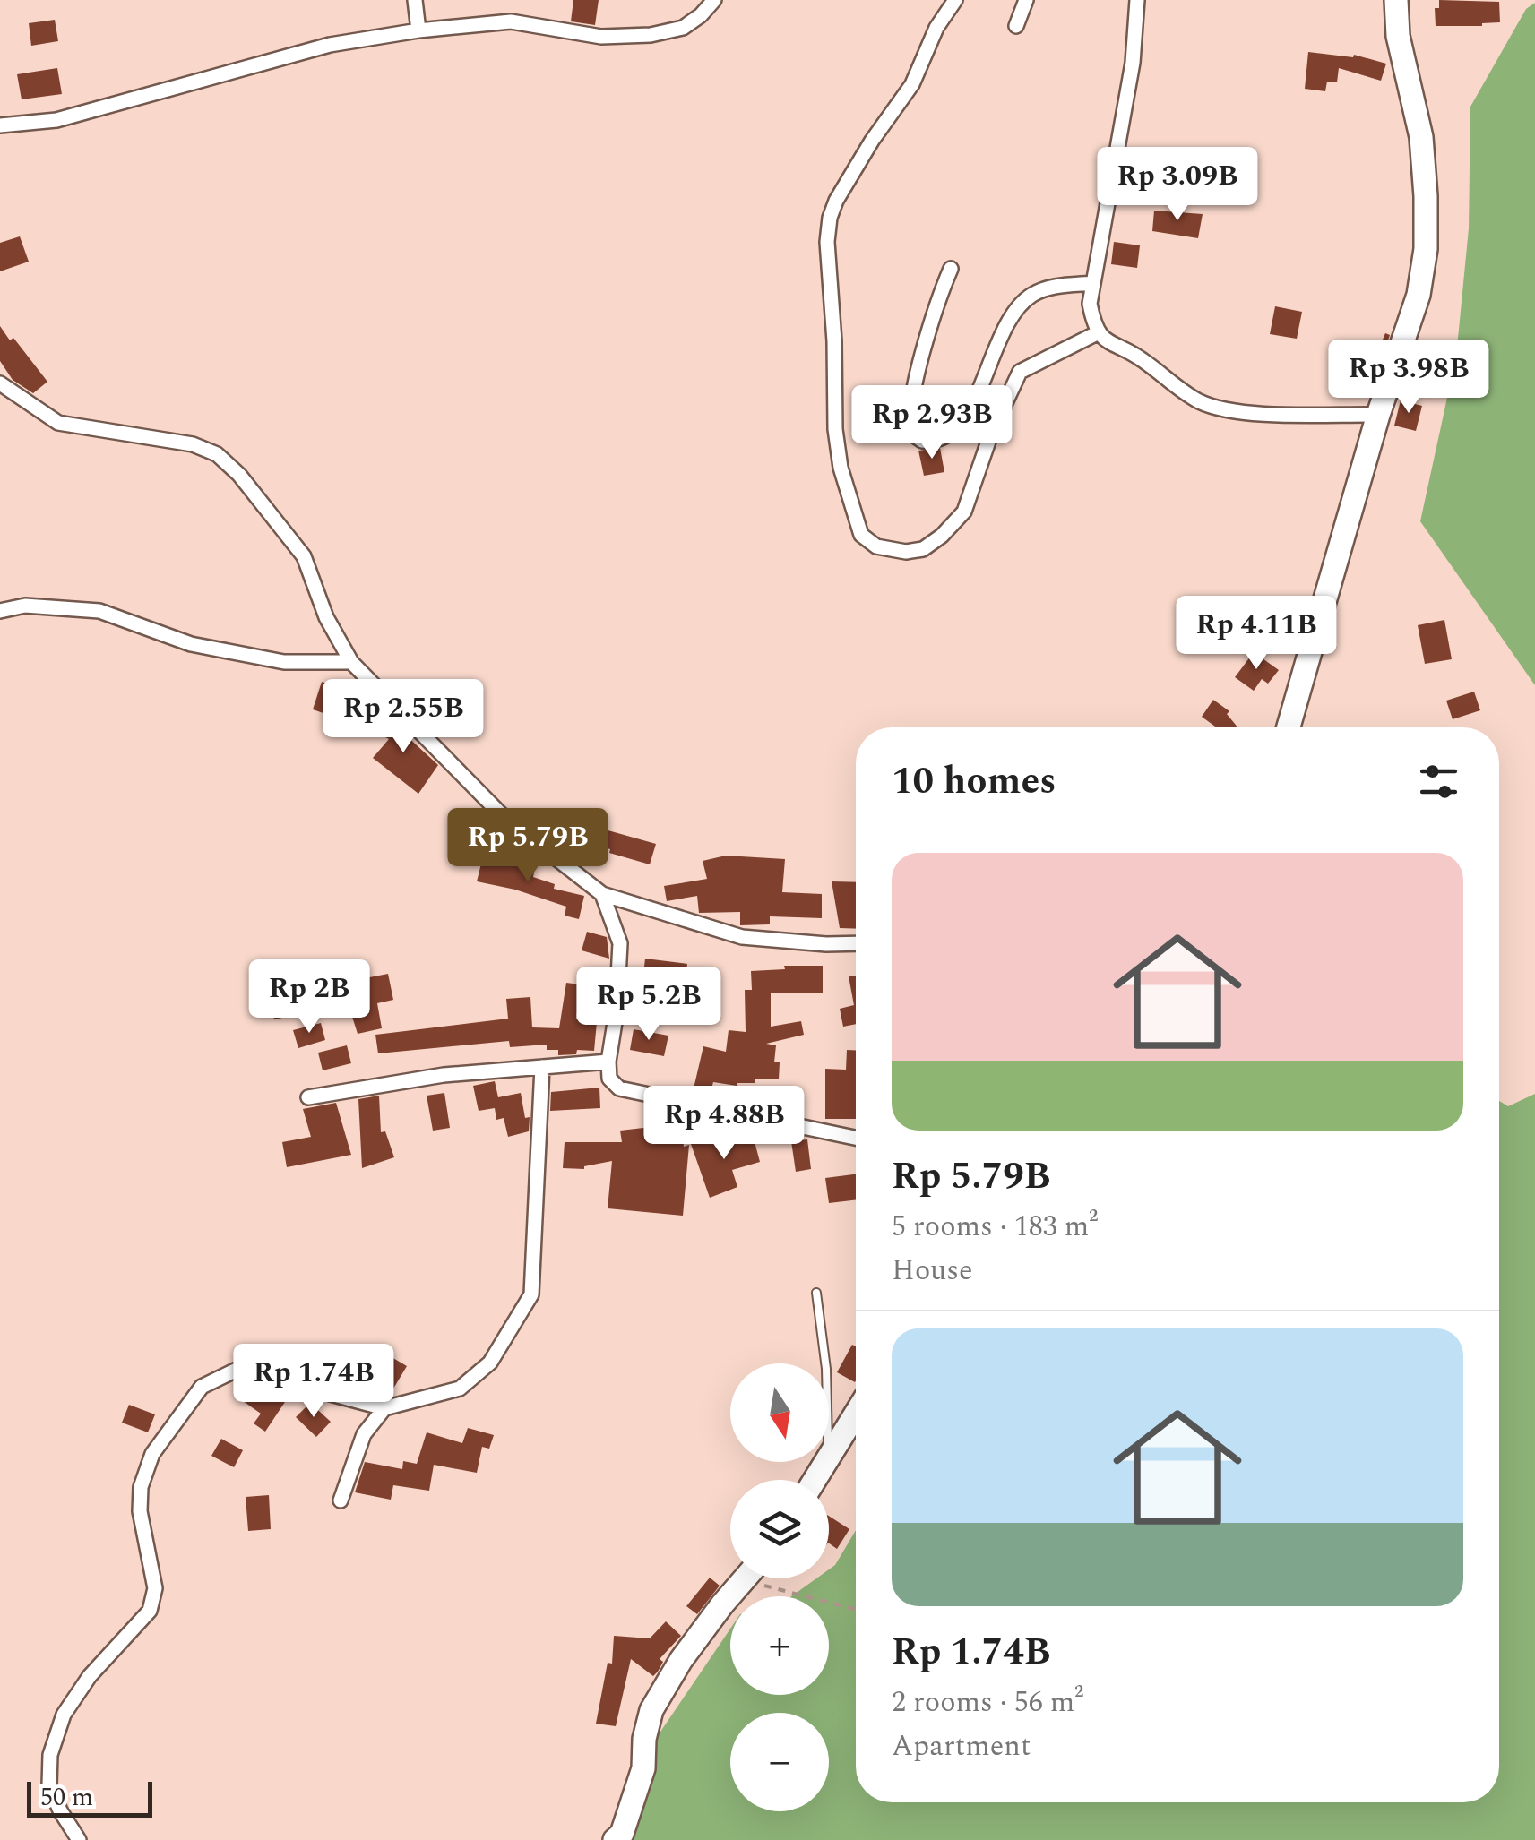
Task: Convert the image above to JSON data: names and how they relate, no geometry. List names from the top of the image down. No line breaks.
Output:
{"scale_bar":"50 m","north":"bottom","page":{"price":["Rp 3.09B","Rp 3.98B","Rp 2.93B","Rp 4.11B","Rp 2.55B","Rp 5.79B","Rp 2B","Rp 5.2B","Rp 4.88B","Rp 1.74B"],"heading":"10 homes","list":[{"name":"Rp 5.79B","note":"5 rooms · 183 m² · House"},{"name":"Rp 1.74B","note":"2 rooms · 56 m² · Apartment"}],"map_buttons":["+","−"],"scale":"50 m"}}
